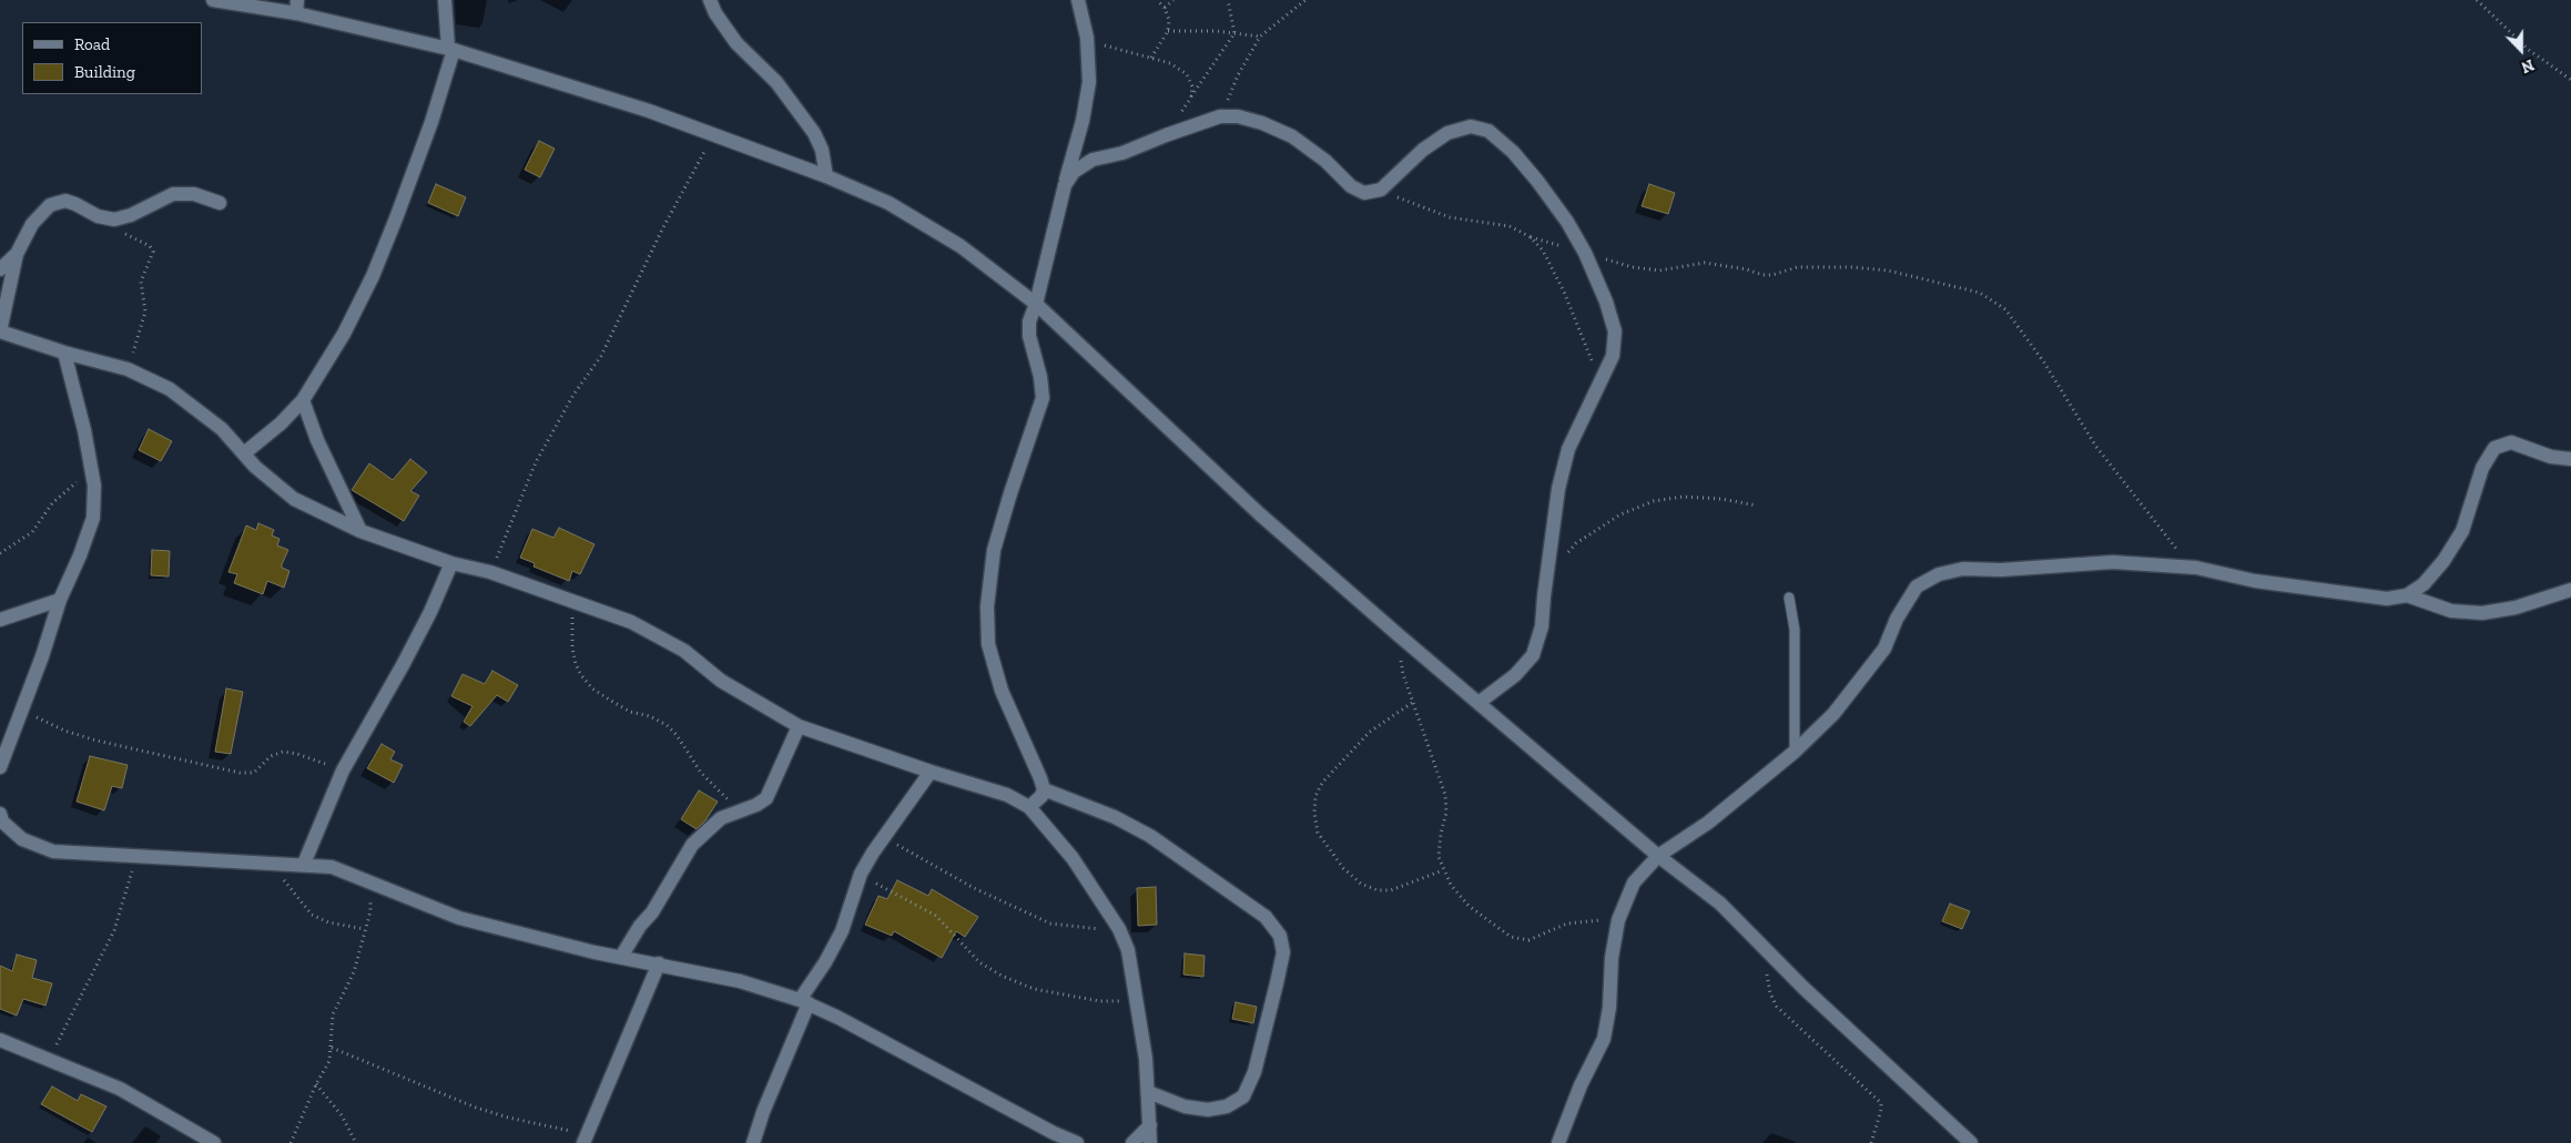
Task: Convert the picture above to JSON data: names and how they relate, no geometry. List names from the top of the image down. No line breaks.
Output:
{"legend":["Road","Building"],"north":"bottom"}
